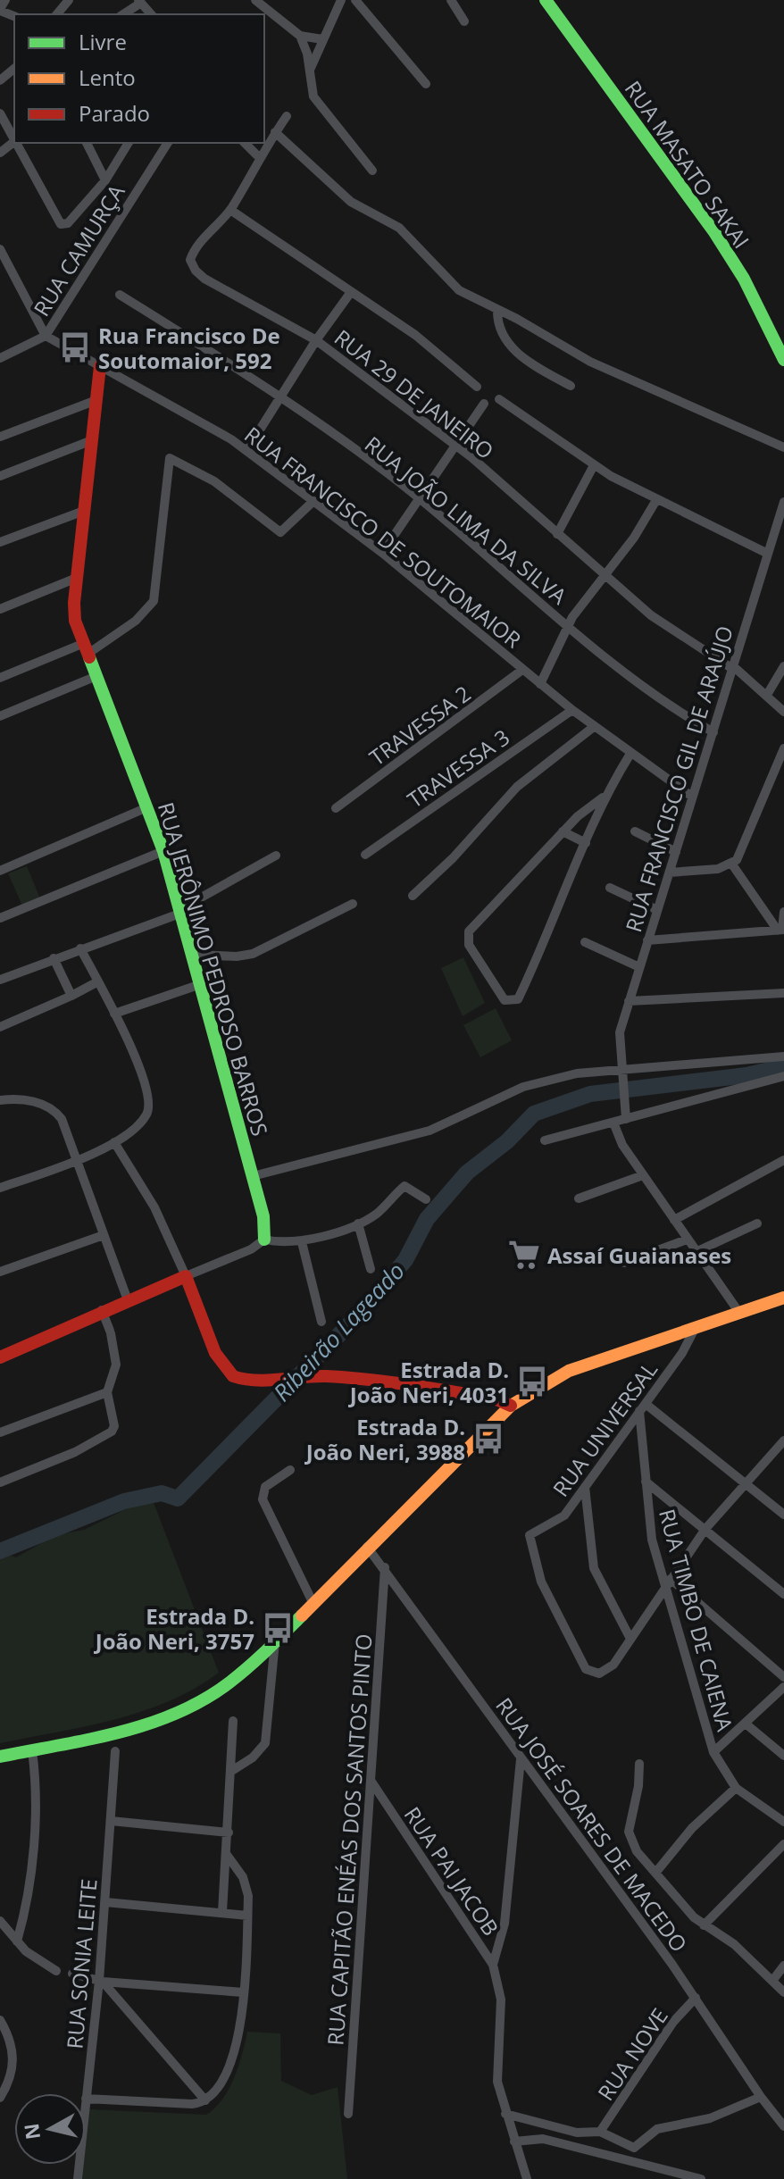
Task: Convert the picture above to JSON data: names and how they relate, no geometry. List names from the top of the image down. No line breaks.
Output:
{"streets":{"street":["RUA MASATO SAKAI","RUA CAMURÇA","RUA 29 DE JANEIRO","RUA JOÃO LIMA DA SILVA","RUA FRANCISCO DE SOUTOMAIOR","TRAVESSA 2","TRAVESSA 3","RUA FRANCISCO GIL DE ARAÚJO","RUA JERÔNIMO PEDROSO BARROS","RUA UNIVERSAL","RUA TIMBO DE CAIENA","RUA JOSÉ SOARES DE MACEDO","RUA CAPITÃO ENÉAS DOS SANTOS PINTO","RUA PAI JACOB","RUA SONIA LEITE","RUA NOVE"]},"crossings":[["RUA CAMURÇA","RUA FRANCISCO DE SOUTOMAIOR"],["RUA 29 DE JANEIRO","RUA FRANCISCO GIL DE ARAÚJO"],["RUA JOÃO LIMA DA SILVA","RUA FRANCISCO GIL DE ARAÚJO"],["RUA FRANCISCO DE SOUTOMAIOR","TRAVESSA 2"],["RUA FRANCISCO DE SOUTOMAIOR","TRAVESSA 3"],["RUA FRANCISCO DE SOUTOMAIOR","RUA FRANCISCO GIL DE ARAÚJO"],["RUA FRANCISCO DE SOUTOMAIOR","RUA JERÔNIMO PEDROSO BARROS"],["RUA UNIVERSAL","RUA TIMBO DE CAIENA"],["RUA JOSÉ SOARES DE MACEDO","RUA CAPITÃO ENÉAS DOS SANTOS PINTO"],["RUA JOSÉ SOARES DE MACEDO","RUA NOVE"],["RUA CAPITÃO ENÉAS DOS SANTOS PINTO","RUA PAI JACOB"]],"water":["Ribeirão Lageado"],"places":{"bus stop":["Rua Francisco De Soutomaior, 592","Estrada D. João Neri, 4031","Estrada D. João Neri, 3988","Estrada D. João Neri, 3757"],"supermarket":["Assaí Guaianases"]},"legend":["Livre","Lento","Parado"],"north":"left"}
